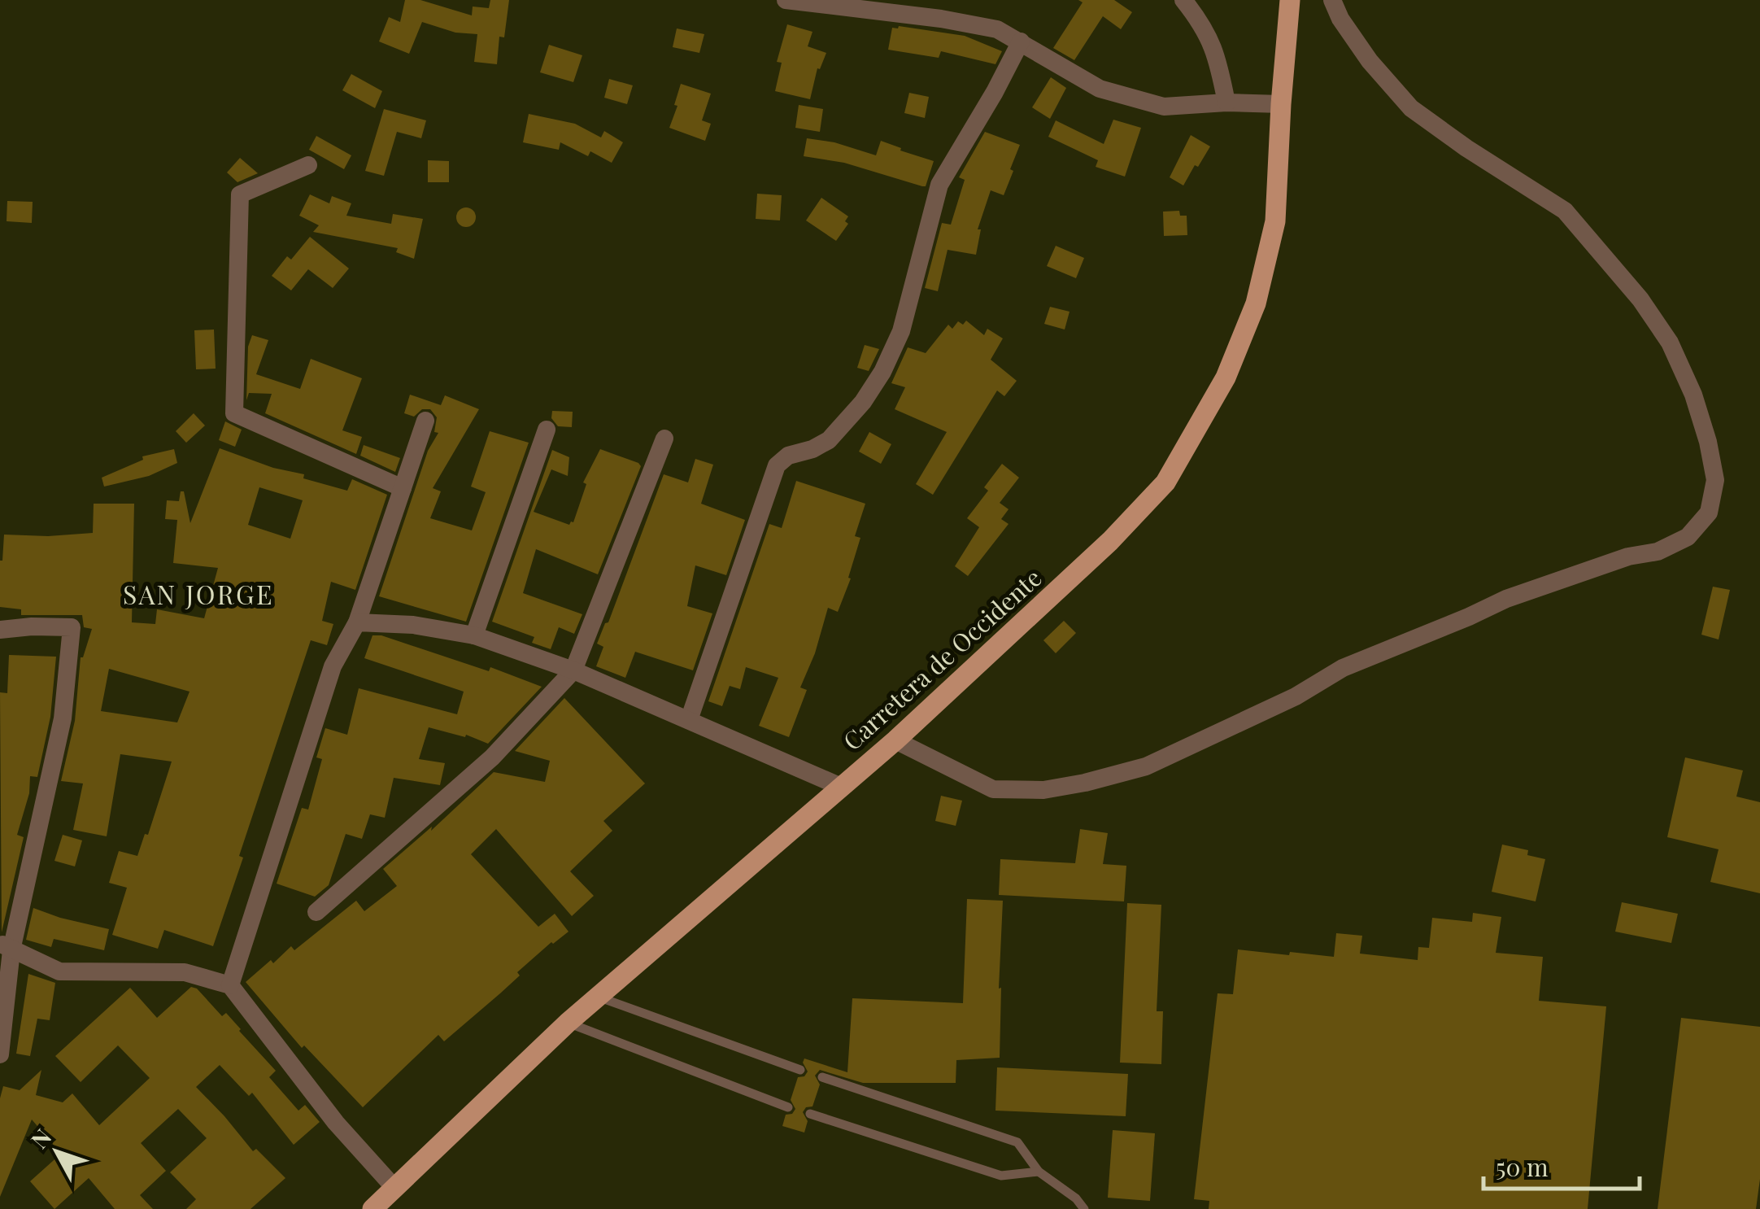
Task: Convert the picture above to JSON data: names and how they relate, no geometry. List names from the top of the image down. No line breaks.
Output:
{"streets":{"main road":["Carretera de Occidente"]},"districts":["SAN JORGE"],"scale_bar":"50 m","north":"top left"}
